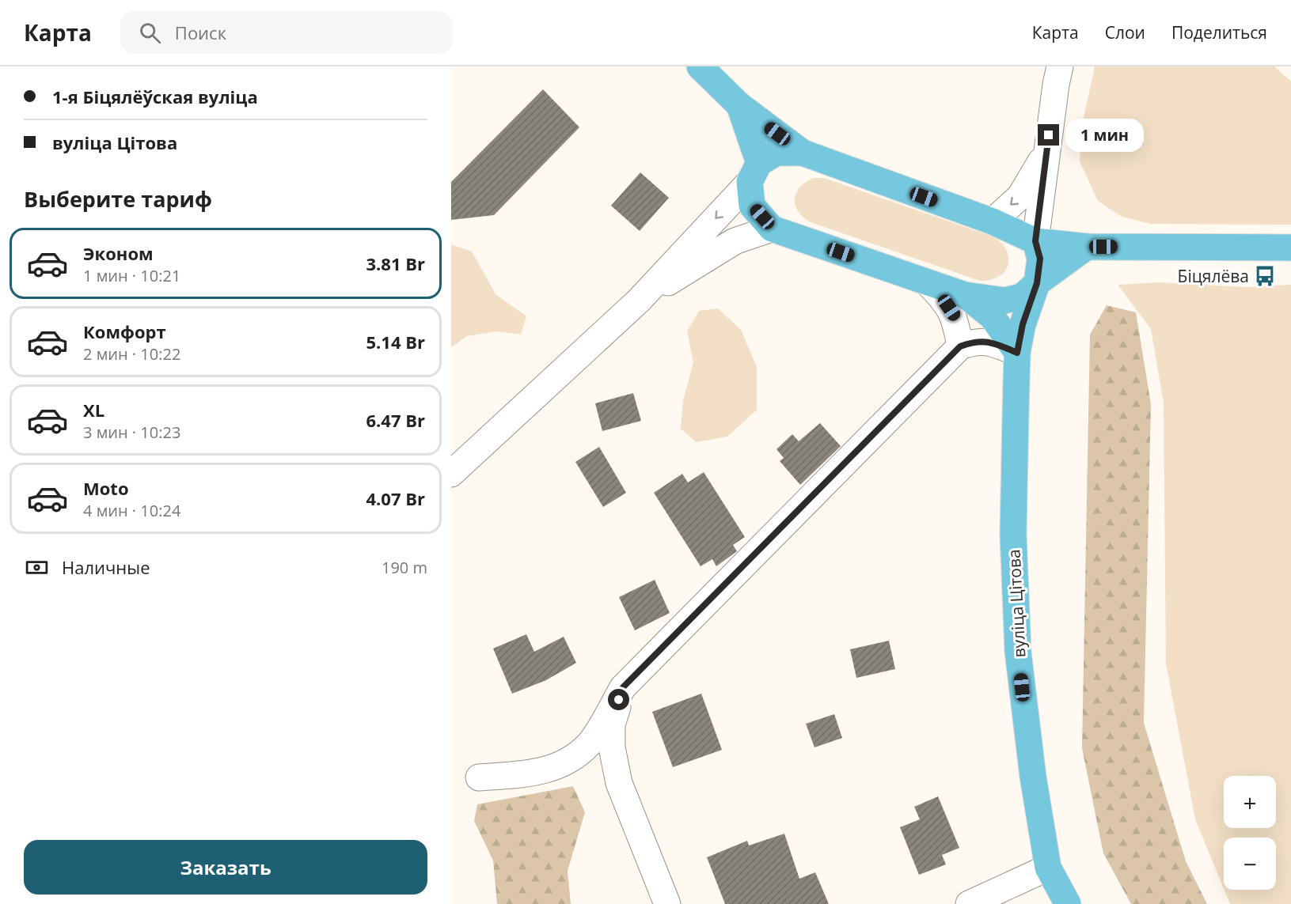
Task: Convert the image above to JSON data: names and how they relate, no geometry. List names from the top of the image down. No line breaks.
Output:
{"streets":{"main road":["вуліца Цітова"]},"places":{"bus stop":["Біцялёва"]},"page":{"header":"Карта","search":"Поиск","nav":["Карта","Слои","Поделиться"],"banner":["1-я Біцялёўская вуліца","вуліца Цітова"],"bubble":"1 мин","heading":"Выберите тариф","list":[{"name":"Эконом","note":"1 мин · 10:21","value":"3.81 Br"},{"name":"Комфорт","note":"2 мин · 10:22","value":"5.14 Br"},{"name":"XL","note":"3 мин · 10:23","value":"6.47 Br"},{"name":"Moto","note":"4 мин · 10:24","value":"4.07 Br"}],"pay":["Наличные","190 m"],"map_buttons":["+","−"],"buttons":"Заказать"}}
